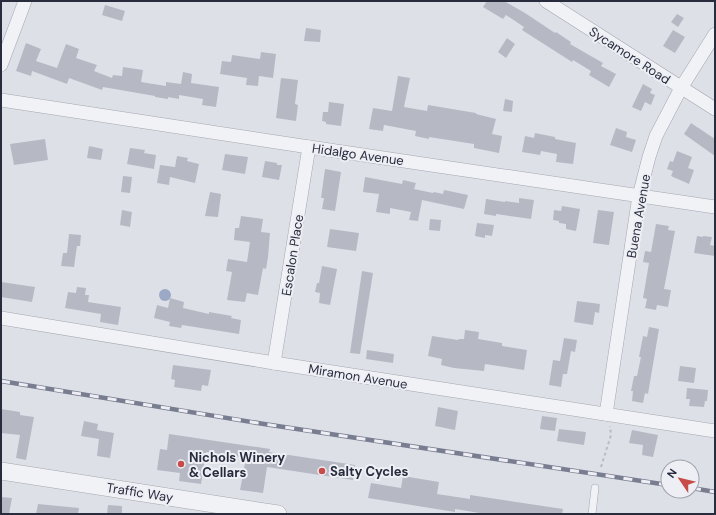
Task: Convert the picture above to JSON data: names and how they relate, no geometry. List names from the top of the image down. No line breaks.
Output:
{"streets":{"street":["Sycamore Road","Hidalgo Avenue","Buena Avenue","Escalon Place","Miramon Avenue","Traffic Way"]},"crossings":[["Sycamore Road","Buena Avenue"],["Hidalgo Avenue","Buena Avenue"],["Hidalgo Avenue","Escalon Place"],["Buena Avenue","Miramon Avenue"],["Escalon Place","Miramon Avenue"]],"places":["Nichols Winery & Cellars","Salty Cycles"],"north":"top left"}
